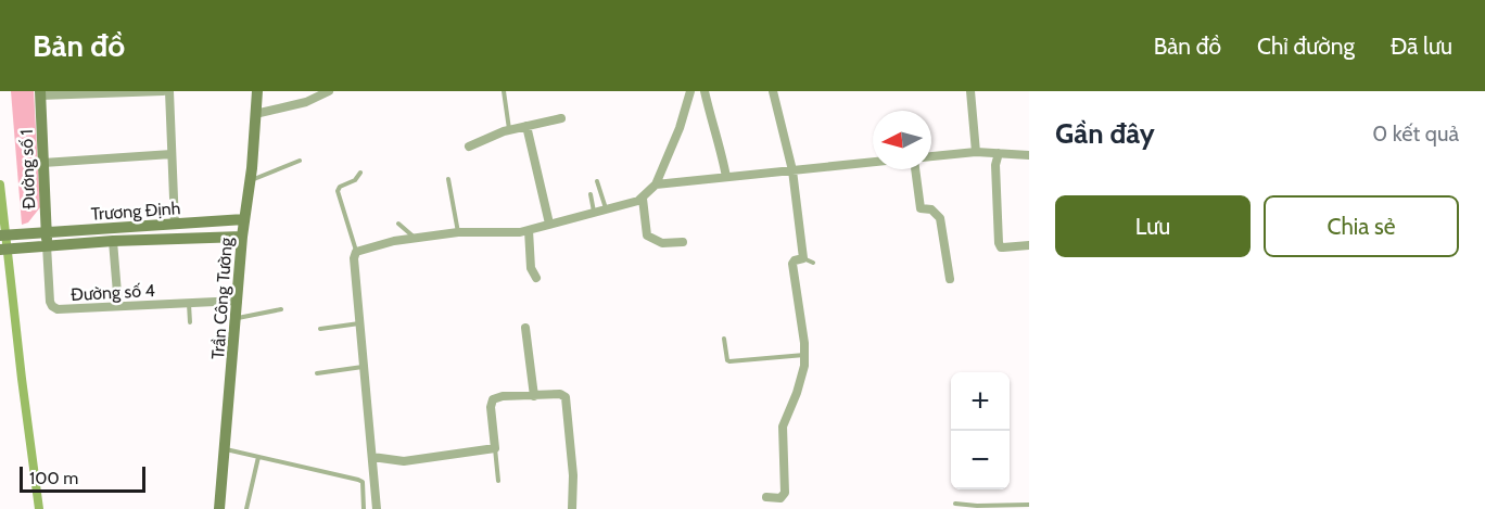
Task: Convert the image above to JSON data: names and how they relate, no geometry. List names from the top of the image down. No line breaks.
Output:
{"streets":{"main road":["Đường số 1","Trương Định","Trần Công Tường"],"street":["Đường số 4"]},"crossings":[["Đường số 1","Trương Định"],["Đường số 1","Đường số 4"],["Trương Định","Đường số 4"],["Trương Định","Trần Công Tường"],["Đường số 4","Trần Công Tường"]],"scale_bar":"100 m","north":"left","page":{"header":"Bản đồ","nav":["Bản đồ","Chỉ đường","Đã lưu"],"heading":["Gần đây","0 kết quả"],"buttons":["Lưu","Chia sẻ"],"map_buttons":["+","−"],"scale":"100 m"}}
